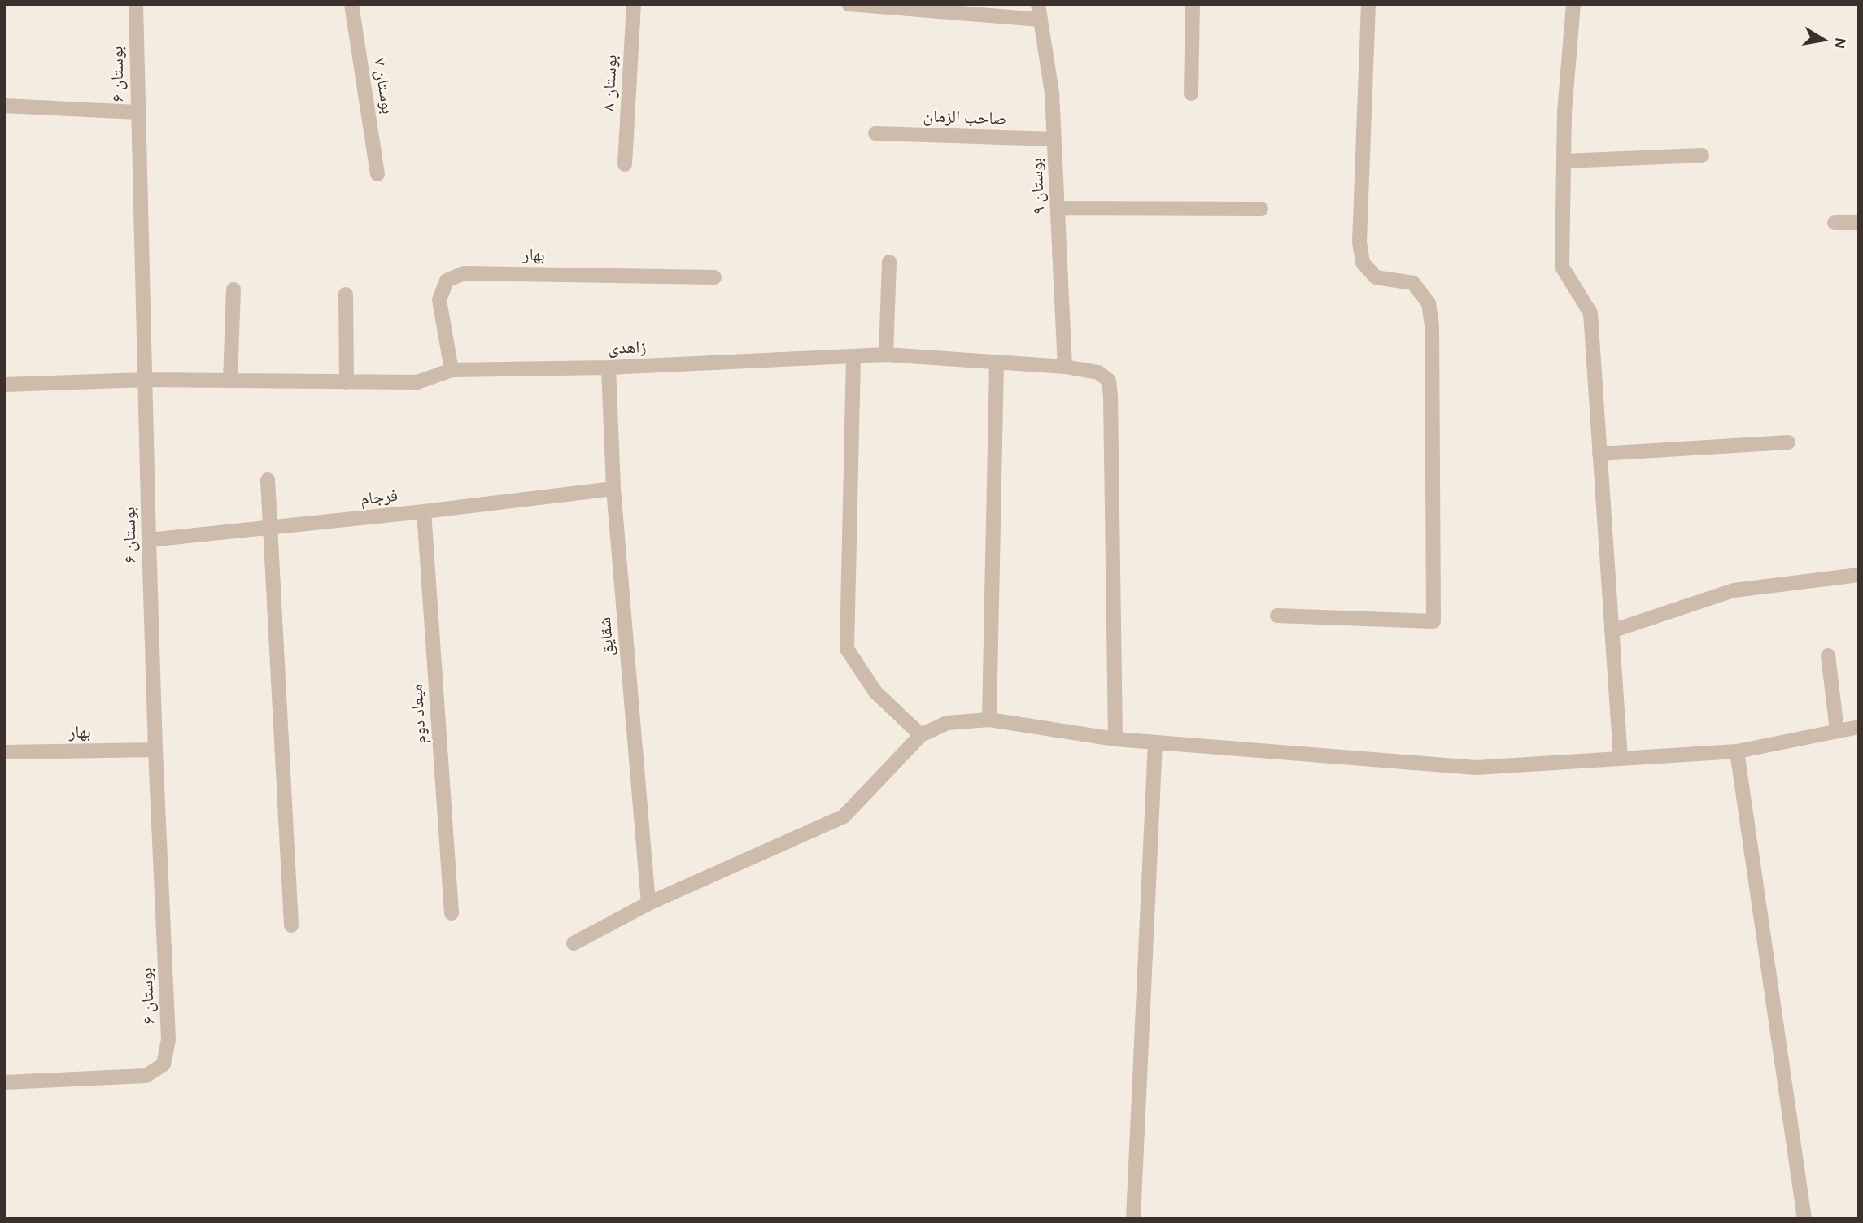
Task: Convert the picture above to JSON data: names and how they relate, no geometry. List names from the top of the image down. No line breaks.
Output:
{"streets":{"street":["بوستان ۶","بوستان ۸","بوستان ۷","صاحب الزمان","بوستان ۹","بهار","زاهدی","فرجام","شقایق","میعاد دوم"]},"crossings":[["بوستان ۶","بهار"],["بوستان ۶","زاهدی"],["بوستان ۶","فرجام"],["صاحب الزمان","بوستان ۹"],["بوستان ۹","زاهدی"],["بهار","زاهدی"],["زاهدی","شقایق"],["فرجام","شقایق"],["فرجام","میعاد دوم"]],"north":"right"}
